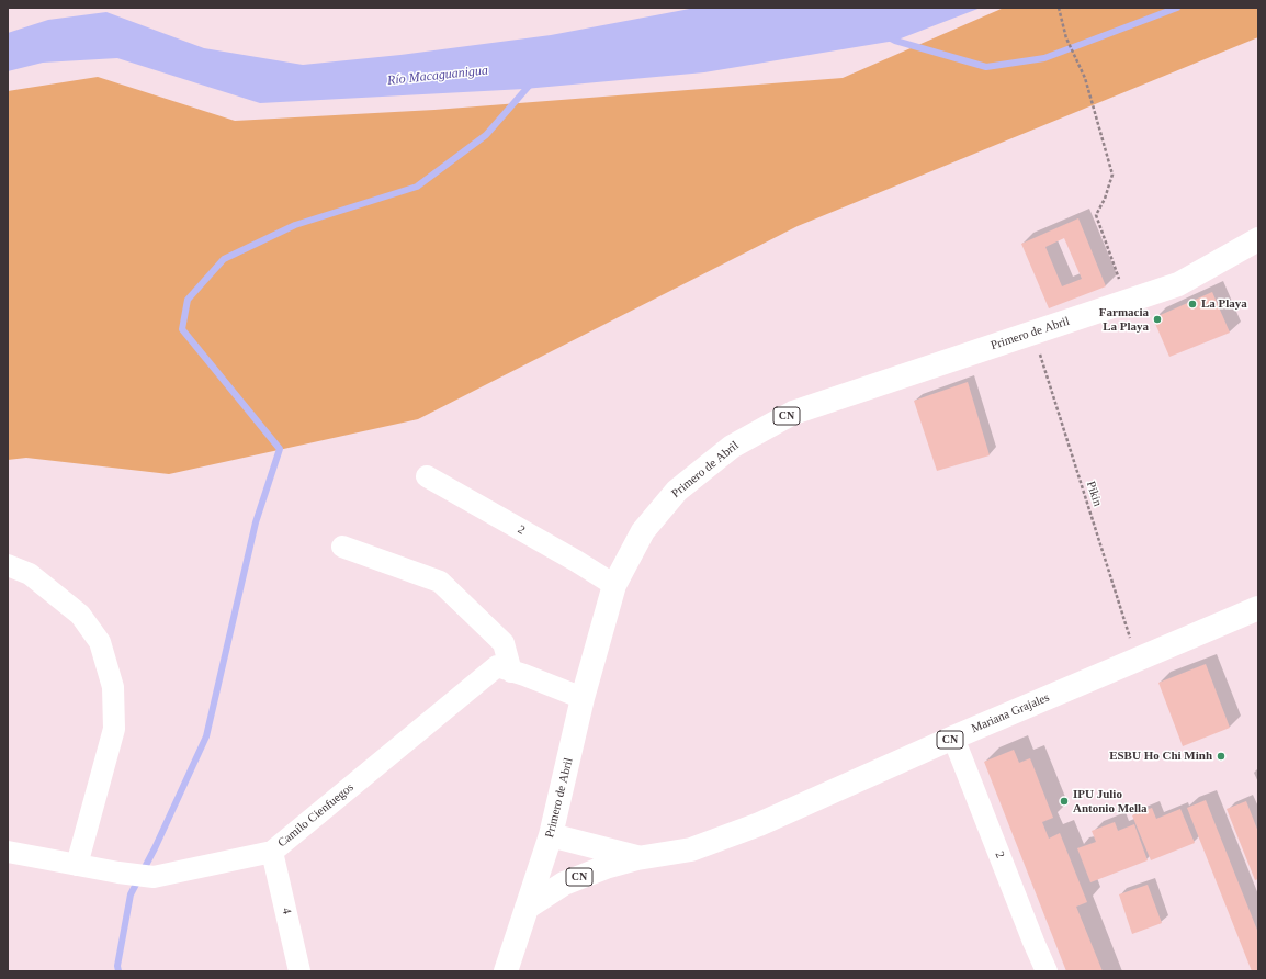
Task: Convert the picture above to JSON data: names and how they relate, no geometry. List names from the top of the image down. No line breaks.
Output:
{"streets":{"main road":["Primero de Abril","CN","Mariana Grajales"],"street":["2","Camilo Cienfuegos","4"],"path":["Pikin"]},"crossings":[["Primero de Abril","Pikin"],["Primero de Abril","2"],["Primero de Abril","Mariana Grajales"],["Primero de Abril","Camilo Cienfuegos"],["Pikin","Mariana Grajales"],["2","Mariana Grajales"],["Camilo Cienfuegos","4"]],"water":["Río Macaguanigua"],"places":["La Playa","Farmacia La Playa","ESBU Ho Chi Minh","IPU Julio Antonio Mella"]}
